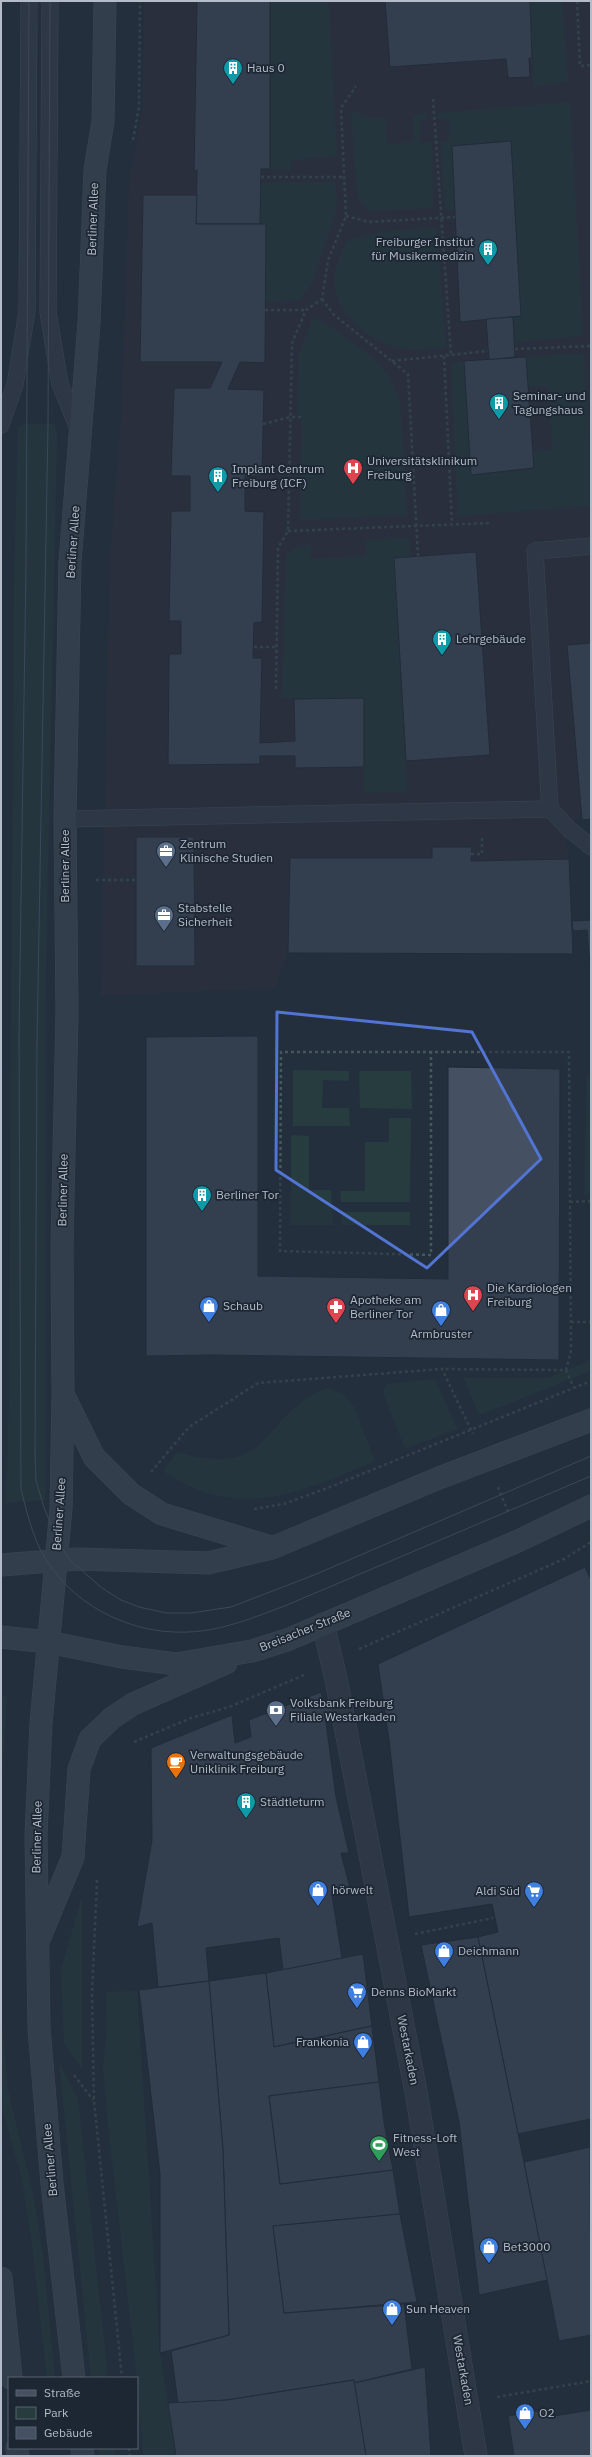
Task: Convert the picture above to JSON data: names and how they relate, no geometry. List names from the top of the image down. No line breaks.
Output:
{"streets":{"main road":["Berliner Allee","Breisacher Straße"],"street":["Westarkaden"]},"crossings":[["Berliner Allee","Breisacher Straße"],["Breisacher Straße","Westarkaden"]],"places":{"building":["Haus 0","Freiburger Institut für Musikermedizin","Seminar- und Tagungshaus","Implant Centrum Freiburg (ICF)","Lehrgebäude","Berliner Tor","Städtleturm"],"hospital":["Universitätsklinikum Freiburg","Die Kardiologen Freiburg"],"office":["Zentrum Klinische Studien","Stabstelle Sicherheit"],"shop":["Schaub","Armbruster","hörwelt","Deichmann","Frankonia","Bet3000","Sun Heaven","O2"],"pharmacy":["Apotheke am Berliner Tor"],"bank":["Volksbank Freiburg Filiale Westarkaden"],"cafe":["Verwaltungsgebäude Uniklinik Freiburg"],"supermarket":["Aldi Süd","Denns BioMarkt"],"sports":["Fitness-Loft West"]},"legend":["Straße","Park","Gebäude"]}
